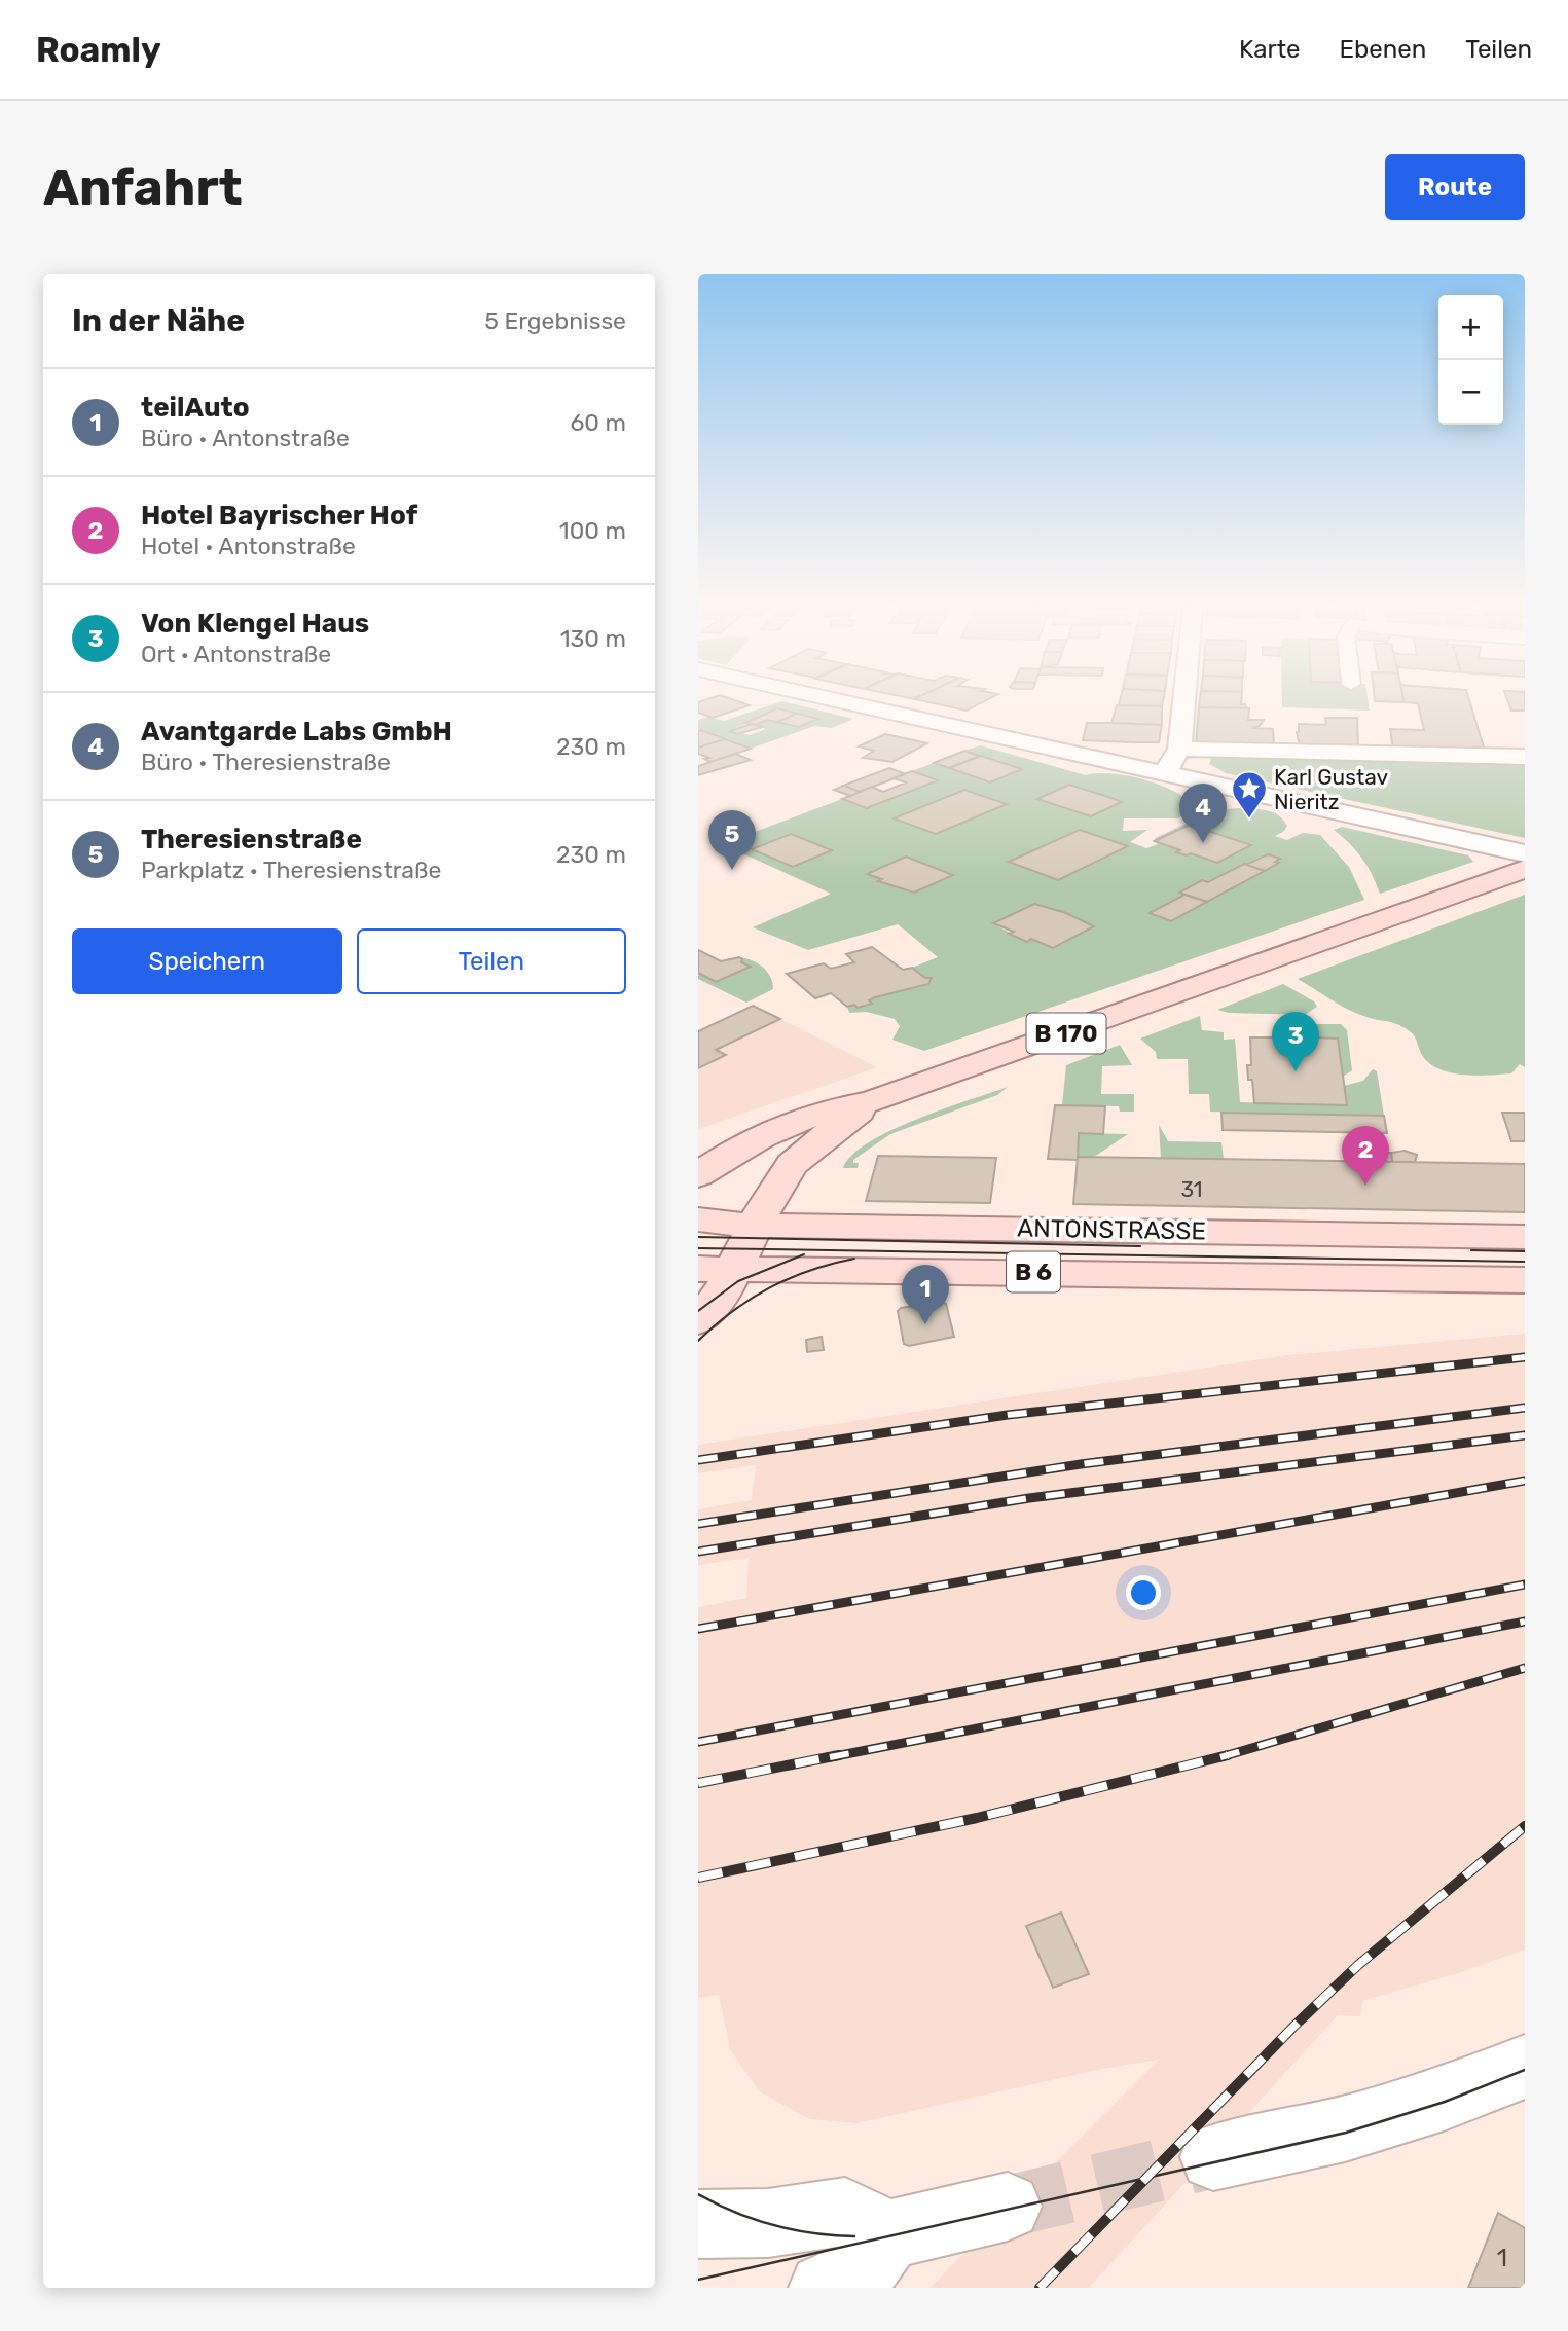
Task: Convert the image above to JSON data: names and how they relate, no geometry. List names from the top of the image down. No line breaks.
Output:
{"streets":{"main road":["B 170","ANTONSTRASSE","B 6"]},"crossings":[["B 170","ANTONSTRASSE"]],"places":{"place":["Karl Gustav Nieritz"]},"house_numbers":["31","1"],"page":{"header":"Roamly","nav":["Karte","Ebenen","Teilen"],"buttons":["Route",["Speichern","Teilen"]],"title":"Anfahrt","heading":["In der Nähe","5 Ergebnisse"],"map_buttons":["+","−"],"list":[{"mark":"1","name":"teilAuto","note":"Büro · Antonstraße","value":"60 m"},{"mark":"2","name":"Hotel Bayrischer Hof","note":"Hotel · Antonstraße","value":"100 m"},{"mark":"3","name":"Von Klengel Haus","note":"Ort · Antonstraße","value":"130 m"},{"mark":"4","name":"Avantgarde Labs GmbH","note":"Büro · Theresienstraße","value":"230 m"},{"mark":"5","name":"Theresienstraße","note":"Parkplatz · Theresienstraße","value":"230 m"}],"pins":["4","5","3","2","1"]}}
